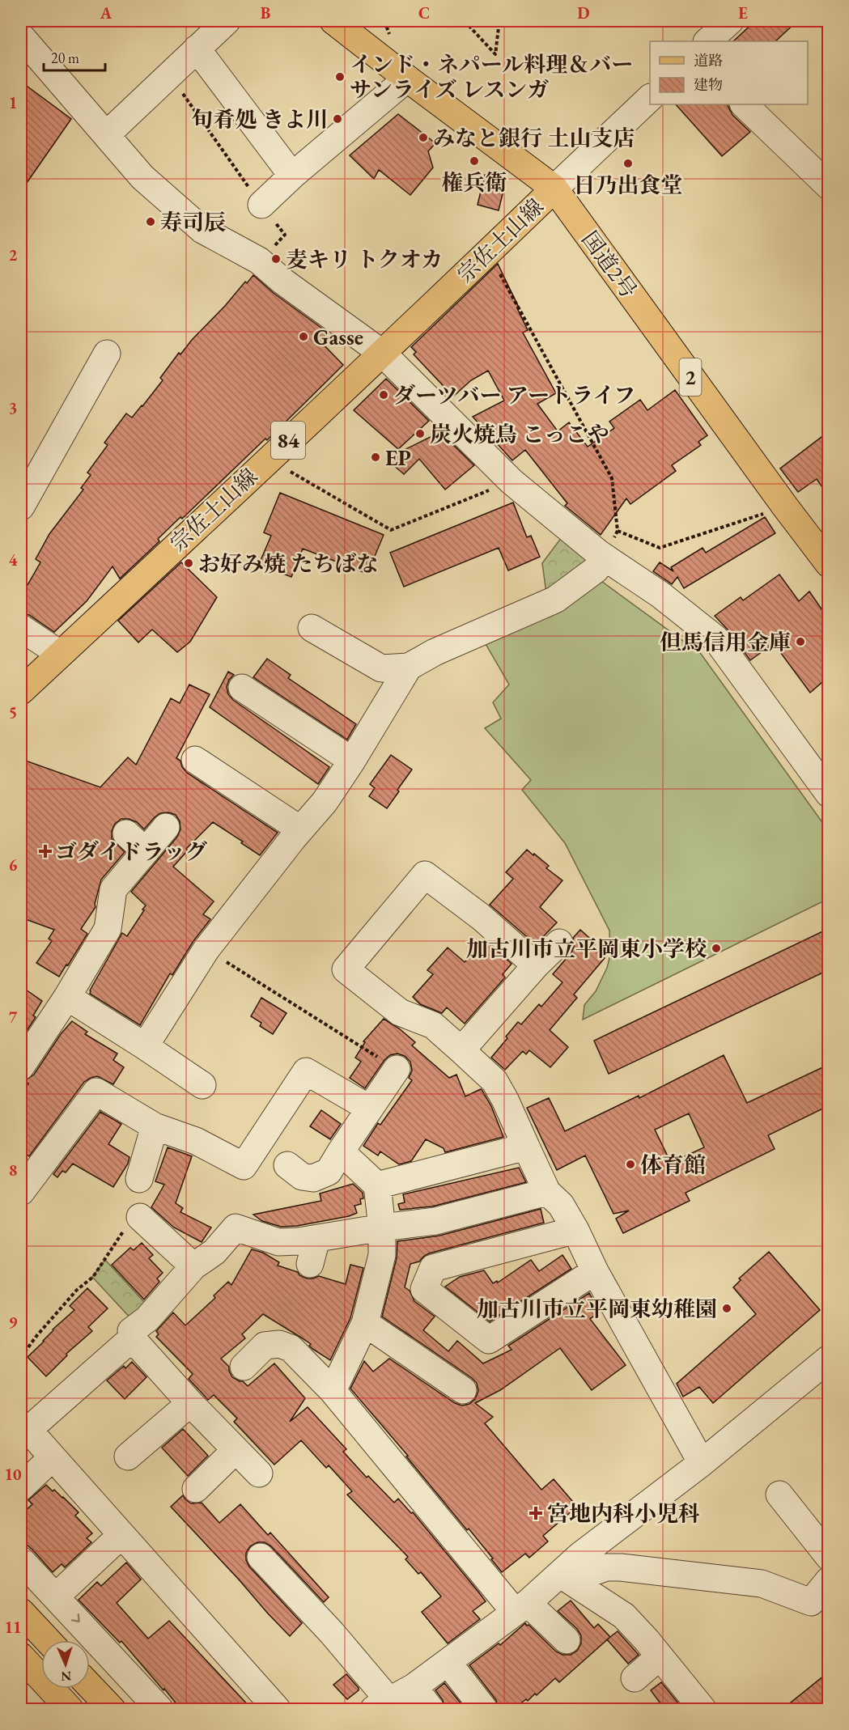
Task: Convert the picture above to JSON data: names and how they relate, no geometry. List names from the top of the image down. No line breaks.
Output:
{"streets":{"main road":["宗佐土山線","国道2号","2","84"]},"crossings":[["宗佐土山線","国道2号"]],"places":{"other":["インド・ネパール料理＆バー サンライズ レスンガ","旬肴処 きよ川","みなと銀行 土山支店","権兵衛","日乃出食堂","寿司辰","麦キリ トクオカ","Gasse","ダーツバー アートライフ","炭火焼鳥 こっこや","EP","お好み焼 たちばな","但馬信用金庫","加古川市立平岡東小学校","体育館","加古川市立平岡東幼稚園"],"health":["ゴダイドラッグ","宮地内科小児科"]},"legend":["道路","建物"],"scale_bar":"20 m","north":"bottom","grid":{"columns":["A","B","C","D","E"],"rows":["1","2","3","4","5","6","7","8","9","10","11"]}}
